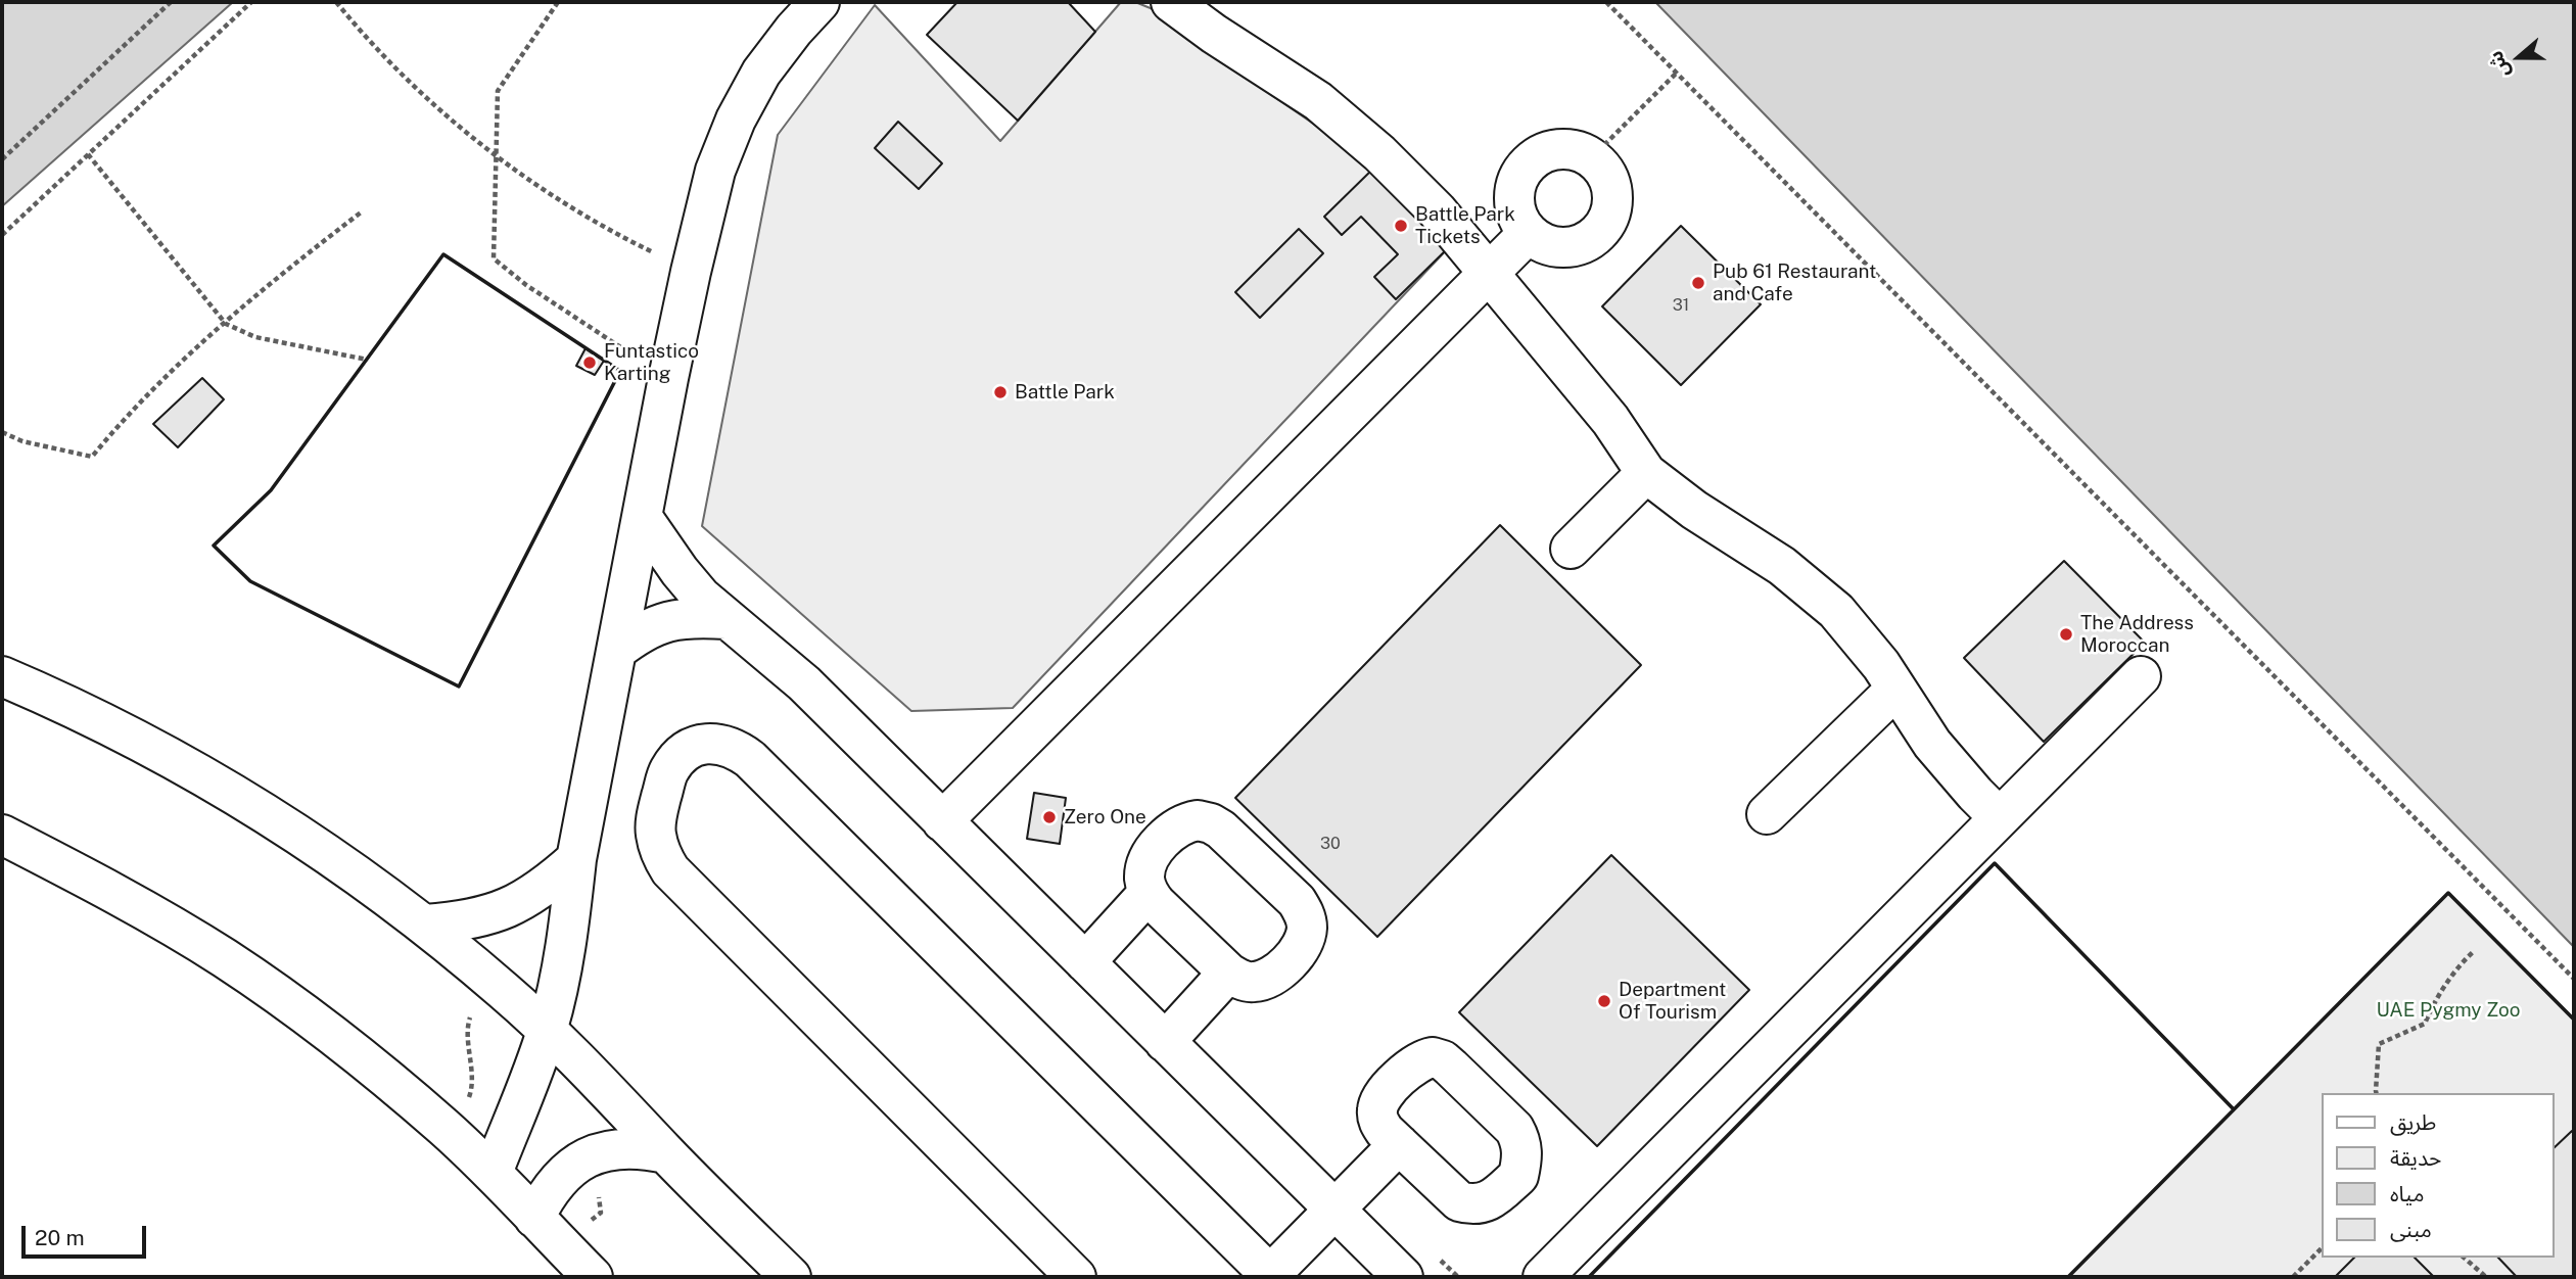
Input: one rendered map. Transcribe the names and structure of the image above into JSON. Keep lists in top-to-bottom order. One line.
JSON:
{"parks":["UAE Pygmy Zoo"],"places":["Battle Park Tickets","Pub 61 Restaurant and Cafe","Funtastico Karting","Battle Park","The Address Moroccan","Zero One","Department Of Tourism"],"house_numbers":["31","30"],"legend":["طريق","حديقة","مياه","مبنى"],"scale_bar":"20 m","north":"left"}
